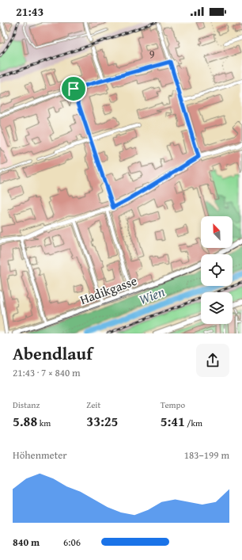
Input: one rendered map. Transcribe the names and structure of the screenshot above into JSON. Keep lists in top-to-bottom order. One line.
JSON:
{"streets":{"main road":["Hadikgasse"]},"water":["Wien"],"house_numbers":["9"],"north":"top left","page":{"status":"21:43","heading":["Abendlauf","21:43 · 7 × 840 m"],"stats":[["Distanz","5.88 km"],["Zeit","33:25"],["Tempo","5:41 /km"]],"chart":["Höhenmeter","183–199 m"],"list":[{"name":"840 m","note":"6:06"}]}}
